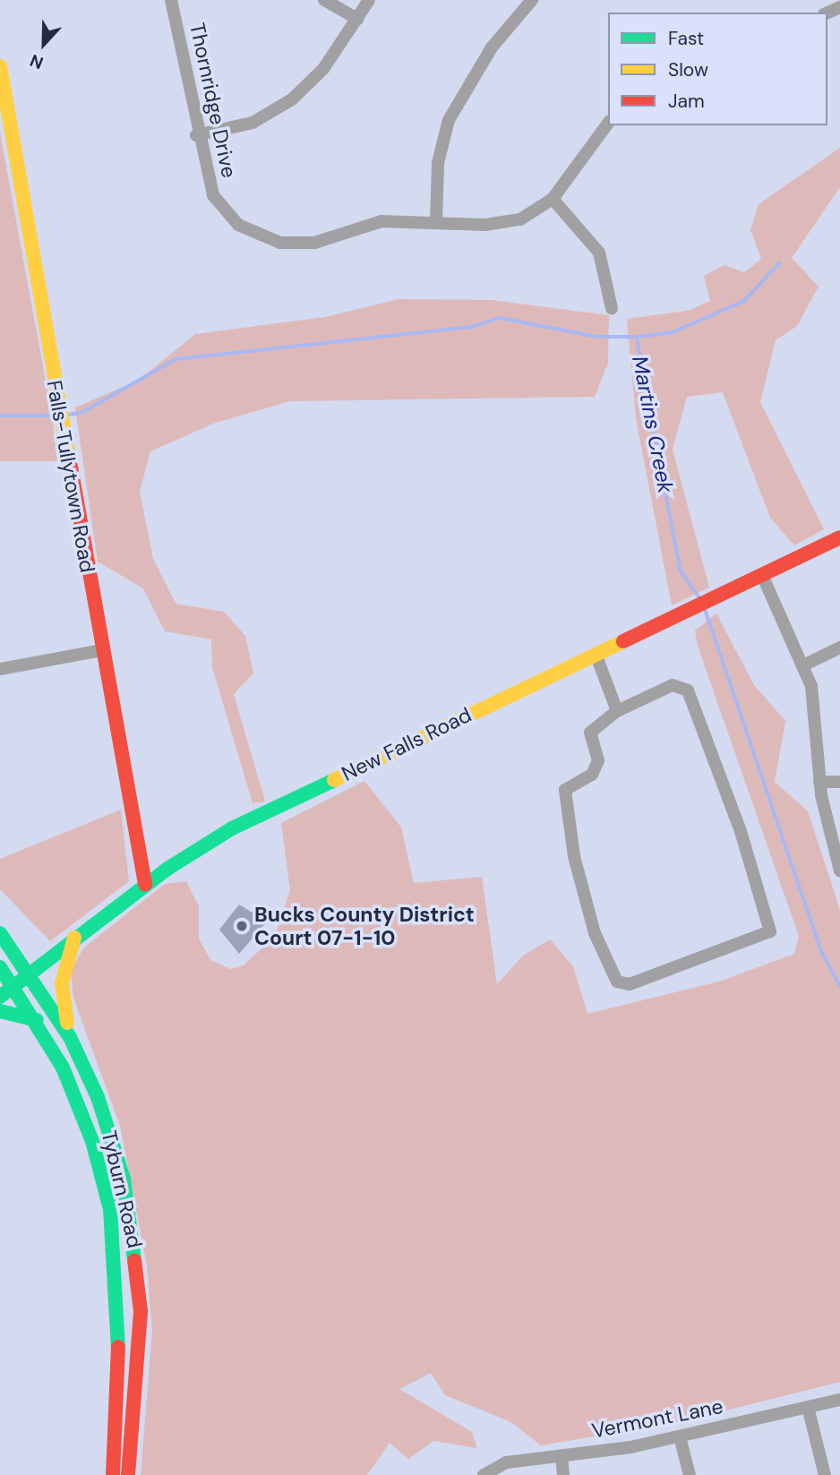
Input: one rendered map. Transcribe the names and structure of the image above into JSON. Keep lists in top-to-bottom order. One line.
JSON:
{"streets":{"main road":["Falls-Tullytown Road","New Falls Road","Tyburn Road"],"street":["Thornridge Drive","Vermont Lane"]},"crossings":[["Falls-Tullytown Road","New Falls Road"],["New Falls Road","Tyburn Road"]],"water":["Martins Creek"],"places":["Bucks County District Court 07-1-10"],"legend":["Fast","Slow","Jam"],"north":"bottom"}
